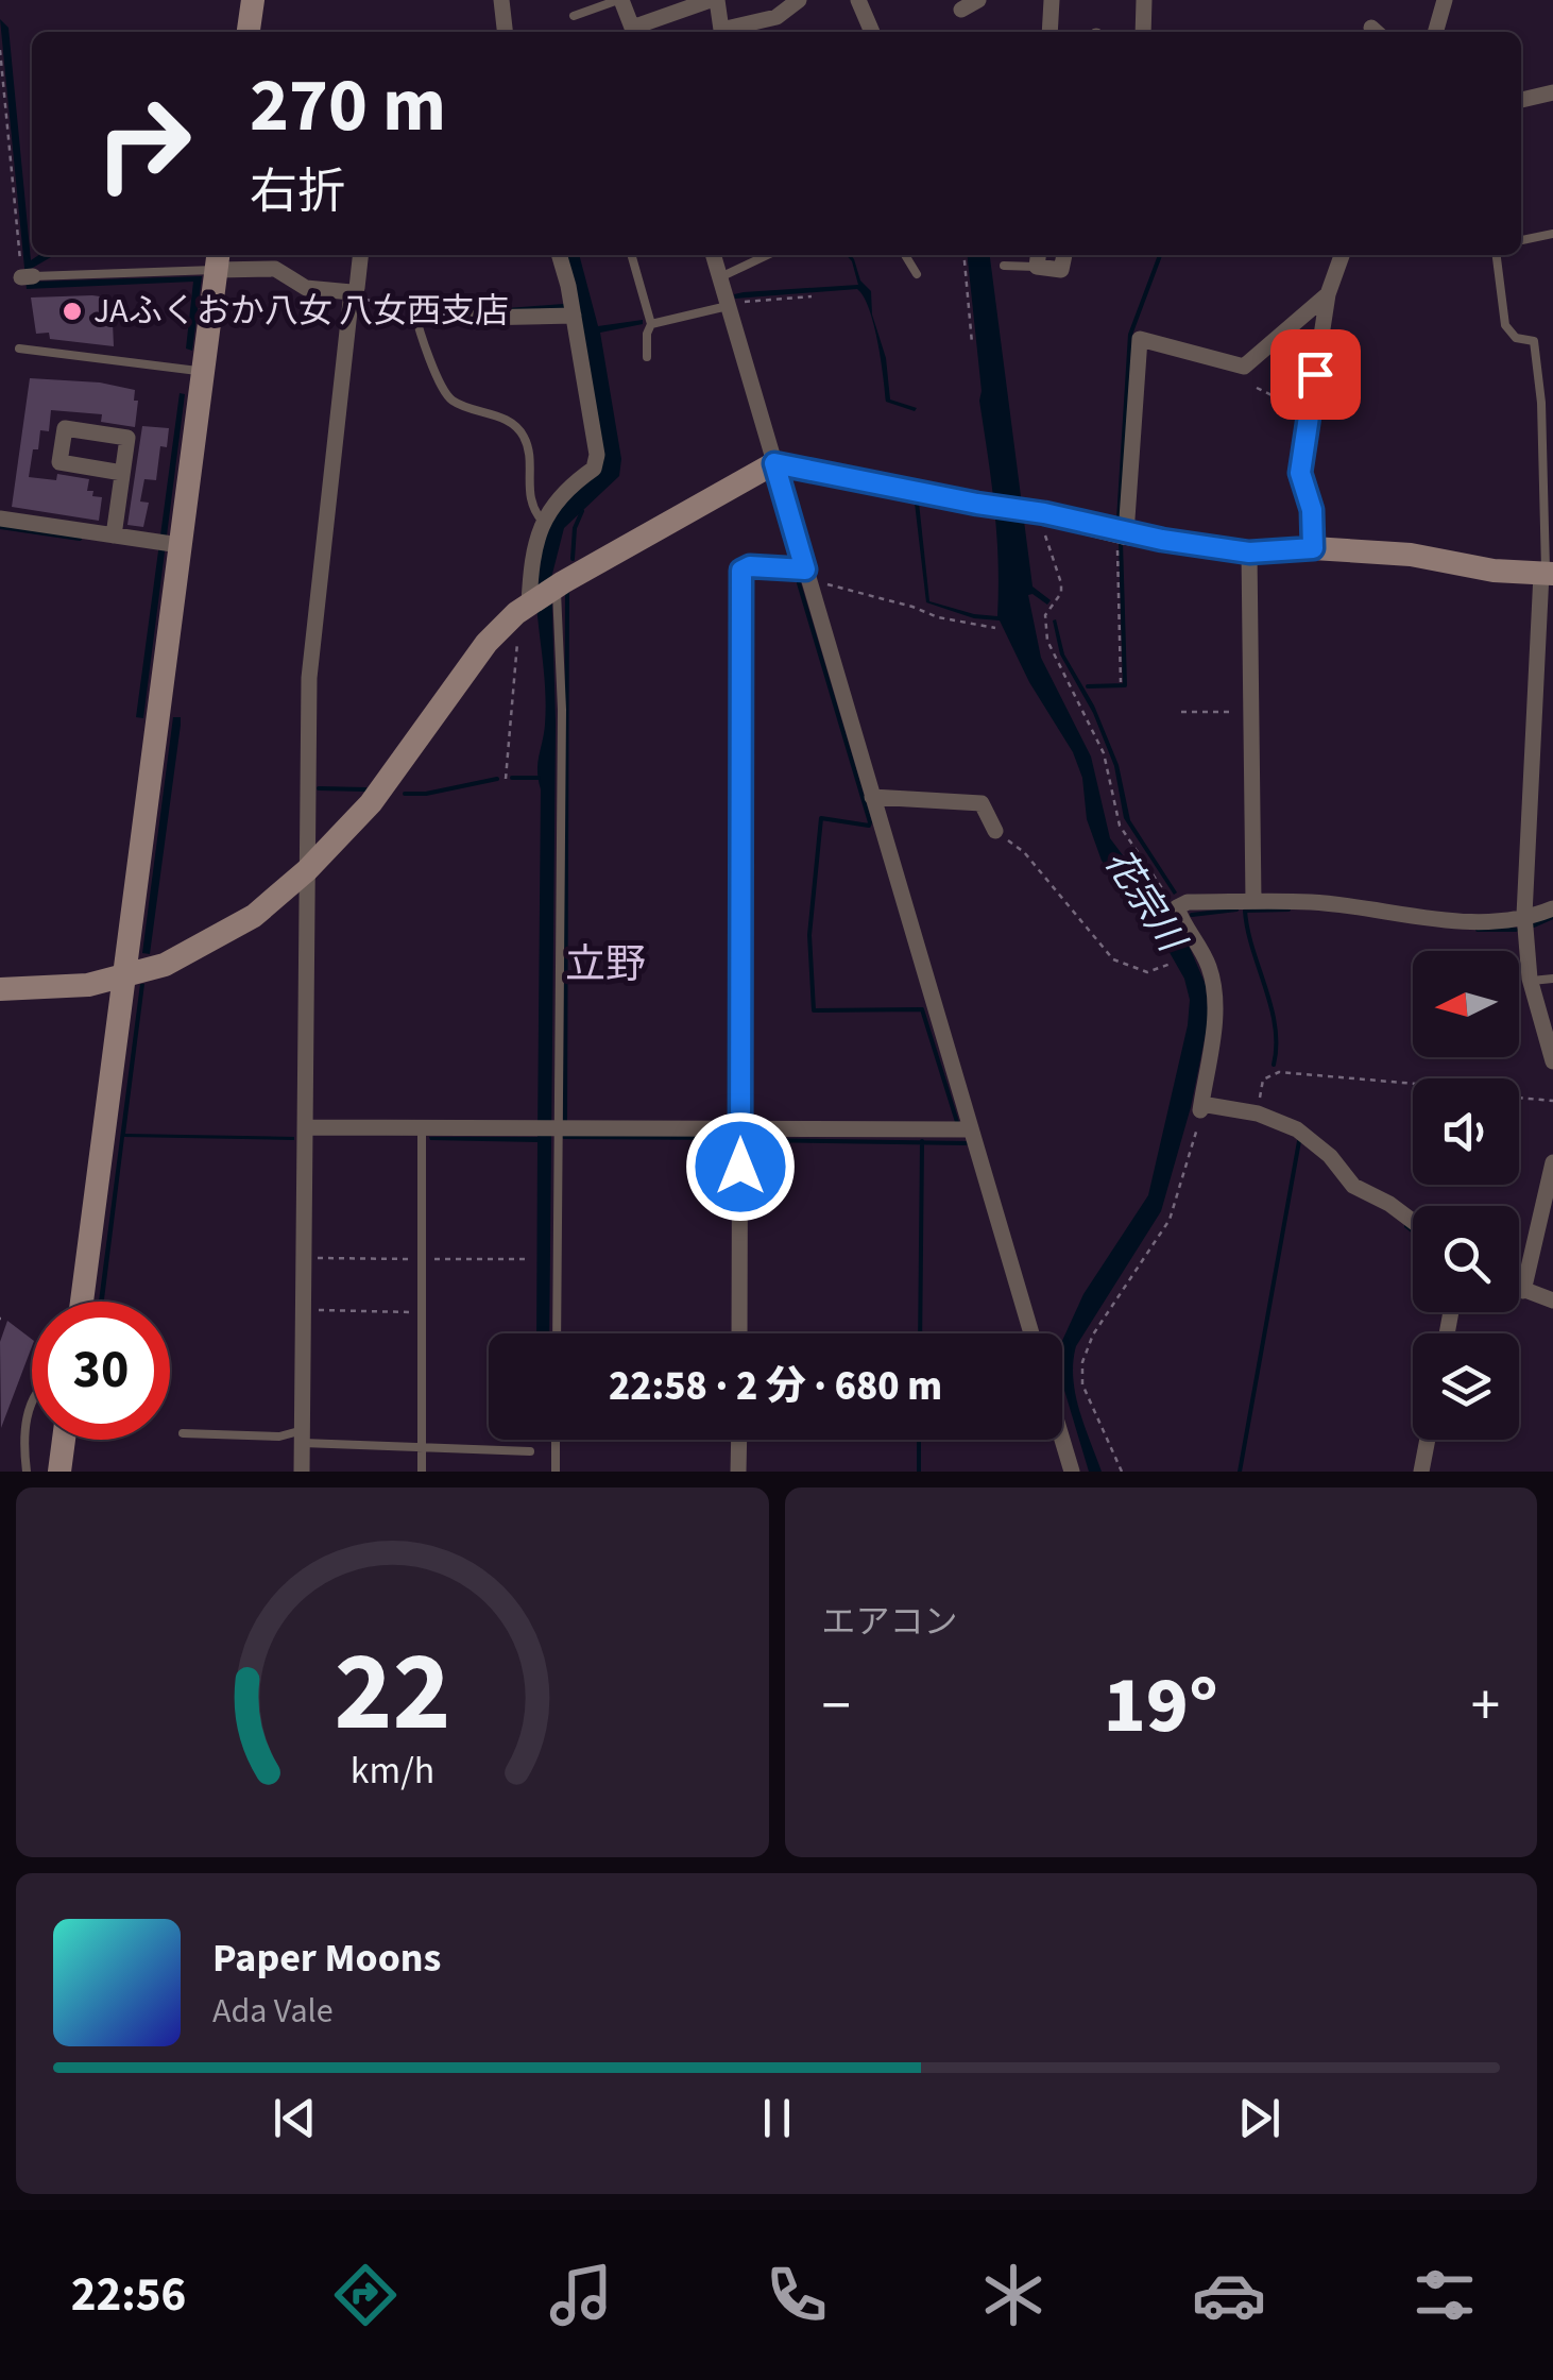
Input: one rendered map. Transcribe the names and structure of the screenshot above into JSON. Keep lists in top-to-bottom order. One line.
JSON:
{"districts":["立野"],"water":["花宗川"],"places":["JAふくおか八女 八女西支店"],"north":"left","page":{"turn":["270 m","右折"],"limit":"30","trip":"22:58 · 2 分 · 680 m","tile":"エアコン","heat":["−","19°","+"],"song":["Paper Moons","Ada Vale"],"tabs":"22:56","gauge":["22","km/h"]}}
